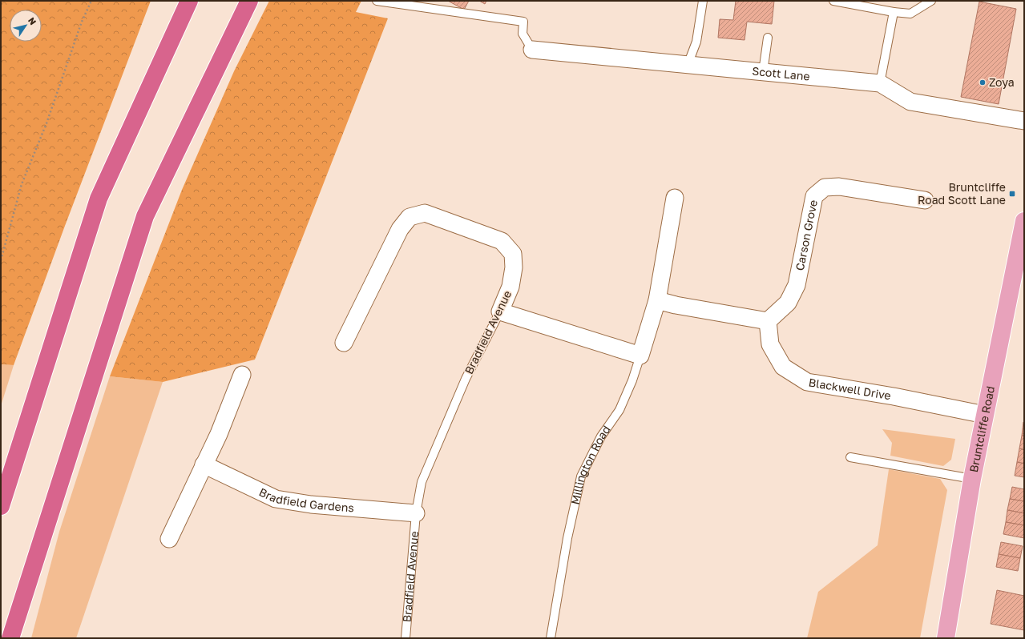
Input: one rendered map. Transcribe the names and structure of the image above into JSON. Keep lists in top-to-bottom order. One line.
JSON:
{"streets":{"main road":["Bruntcliffe Road"],"street":["Scott Lane","Carson Grove","Bradfield Avenue","Blackwell Drive","Millington Road","Bradfield Gardens"]},"crossings":[["Carson Grove","Blackwell Drive"],["Bradfield Avenue","Bradfield Gardens"],["Blackwell Drive","Bruntcliffe Road"]],"places":{"other":["Zoya"],"transit":["Bruntcliffe Road Scott Lane"]},"north":"top right"}
